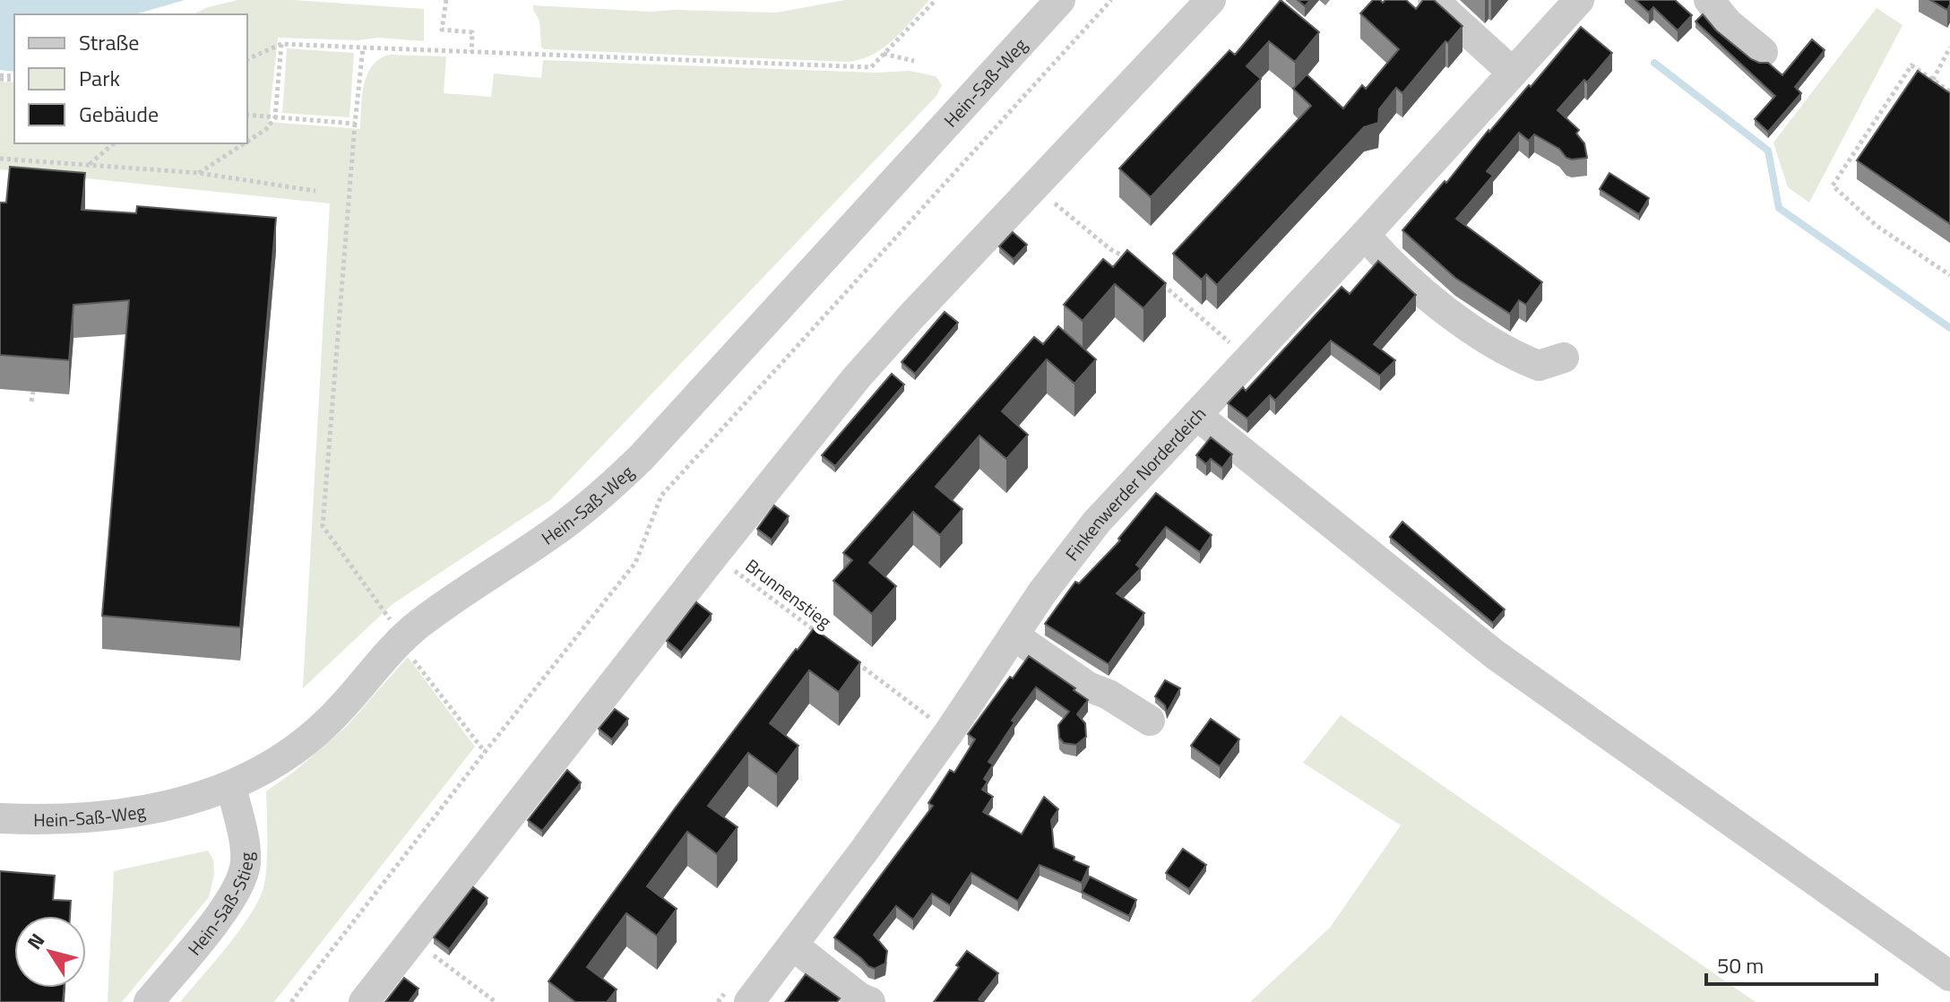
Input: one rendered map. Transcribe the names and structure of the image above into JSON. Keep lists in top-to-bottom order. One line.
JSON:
{"streets":{"street":["Hein-Saß-Weg","Finkenwerder Norderdeich","Hein-Saß-Stieg"],"path":["Brunnenstieg"]},"crossings":[["Hein-Saß-Weg","Hein-Saß-Stieg"]],"legend":["Straße","Park","Gebäude"],"scale_bar":"50 m","north":"top left"}
